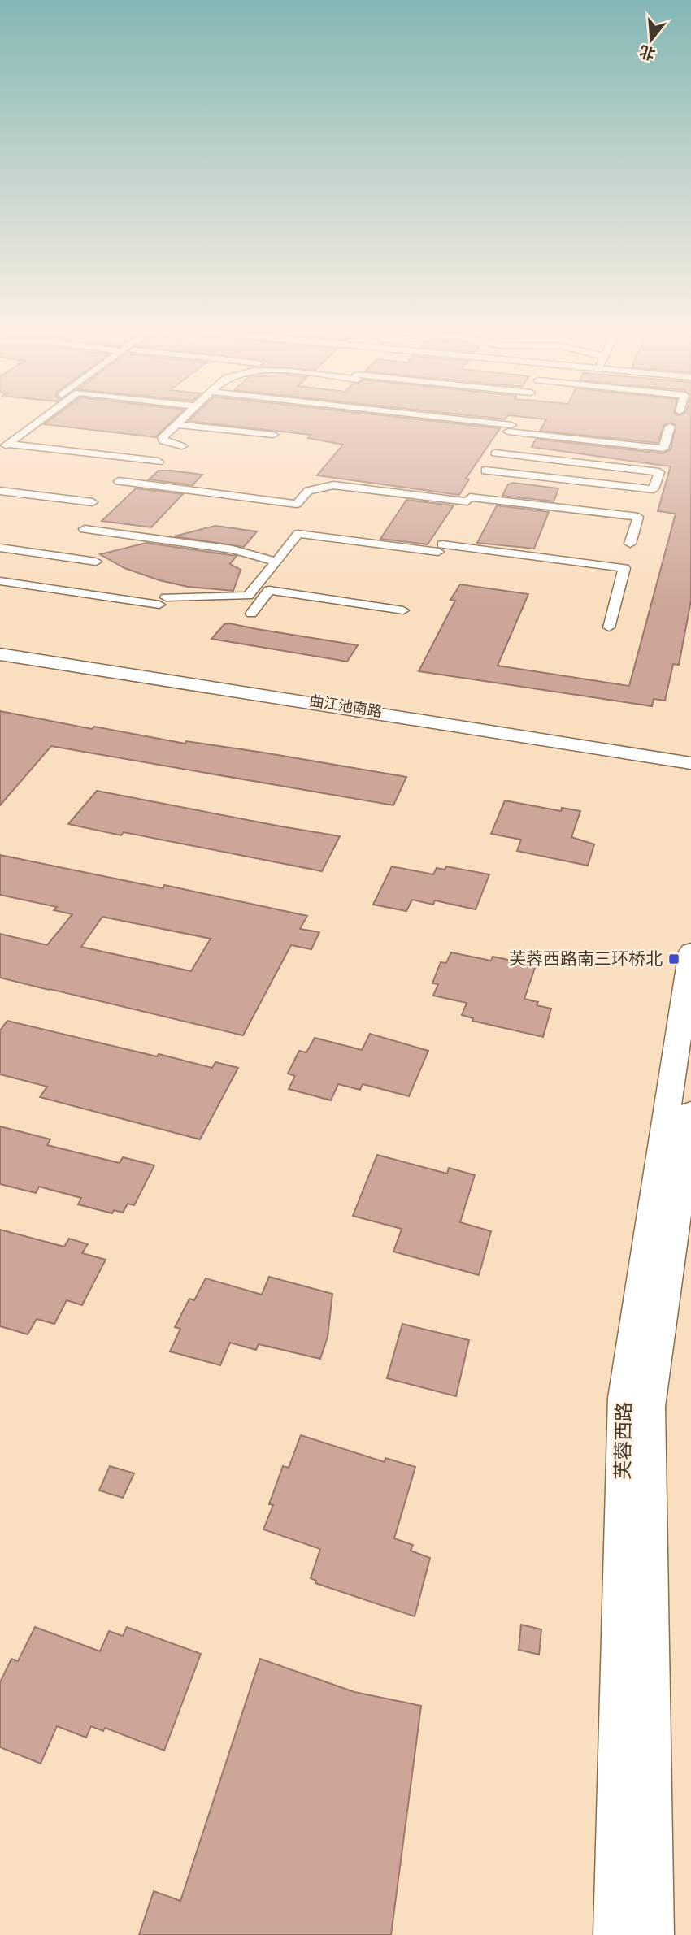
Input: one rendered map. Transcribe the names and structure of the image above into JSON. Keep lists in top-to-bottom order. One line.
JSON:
{"streets":{"main road":["曲江池南路","芙蓉西路"]},"places":{"transit":["芙蓉西路南三环桥北"]},"north":"bottom"}
